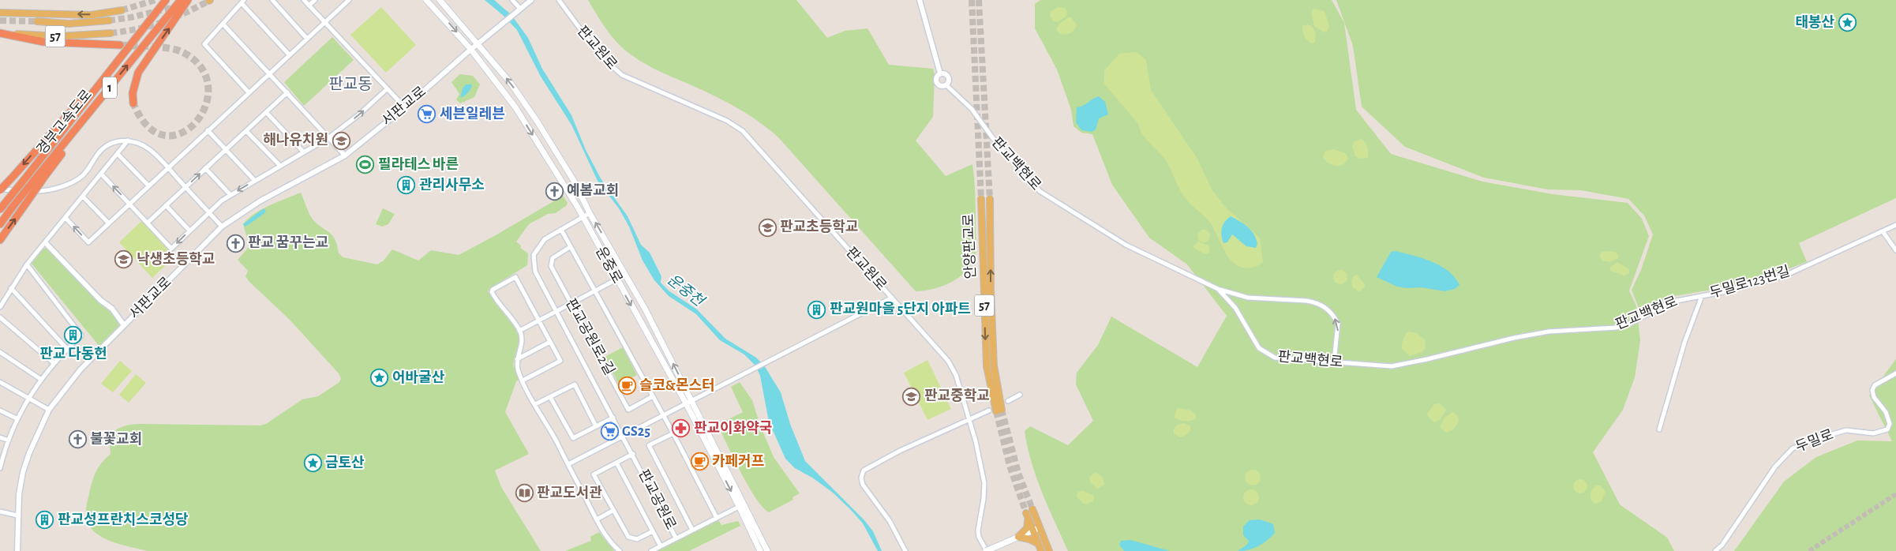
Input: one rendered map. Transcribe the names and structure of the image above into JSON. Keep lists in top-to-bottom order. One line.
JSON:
{"streets":{"highway":["1","경부고속도로"],"main road":["57","안양판교로","운중로"],"street":["판교원로","서판교로","판교백현로","두밀로123번길","판교공원로2길","두밀로","판교공원로"]},"crossings":[["서판교로","운중로"],["판교백현로","두밀로123번길"],["운중로","판교공원로"],["판교공원로2길","판교공원로"]],"districts":["판교동"],"water":["운중천"],"places":{"place":["태봉산","어바굴산","금토산"],"supermarket":["세븐일레븐","GS25"],"school or university":["해나유치원","판교초등학교","낙생초등학교","판교중학교"],"sports":["필라테스 바른"],"building":["관리사무소","판교원마을 5단지 아파트","판교 다동헌","판교성프란치스코성당"],"church":["예봄교회","판교 꿈꾸는교","불꽃교회"],"cafe":["슬코&몬스터","카페커프"],"pharmacy":["판교이화약국"],"library":["판교도서관"]}}
